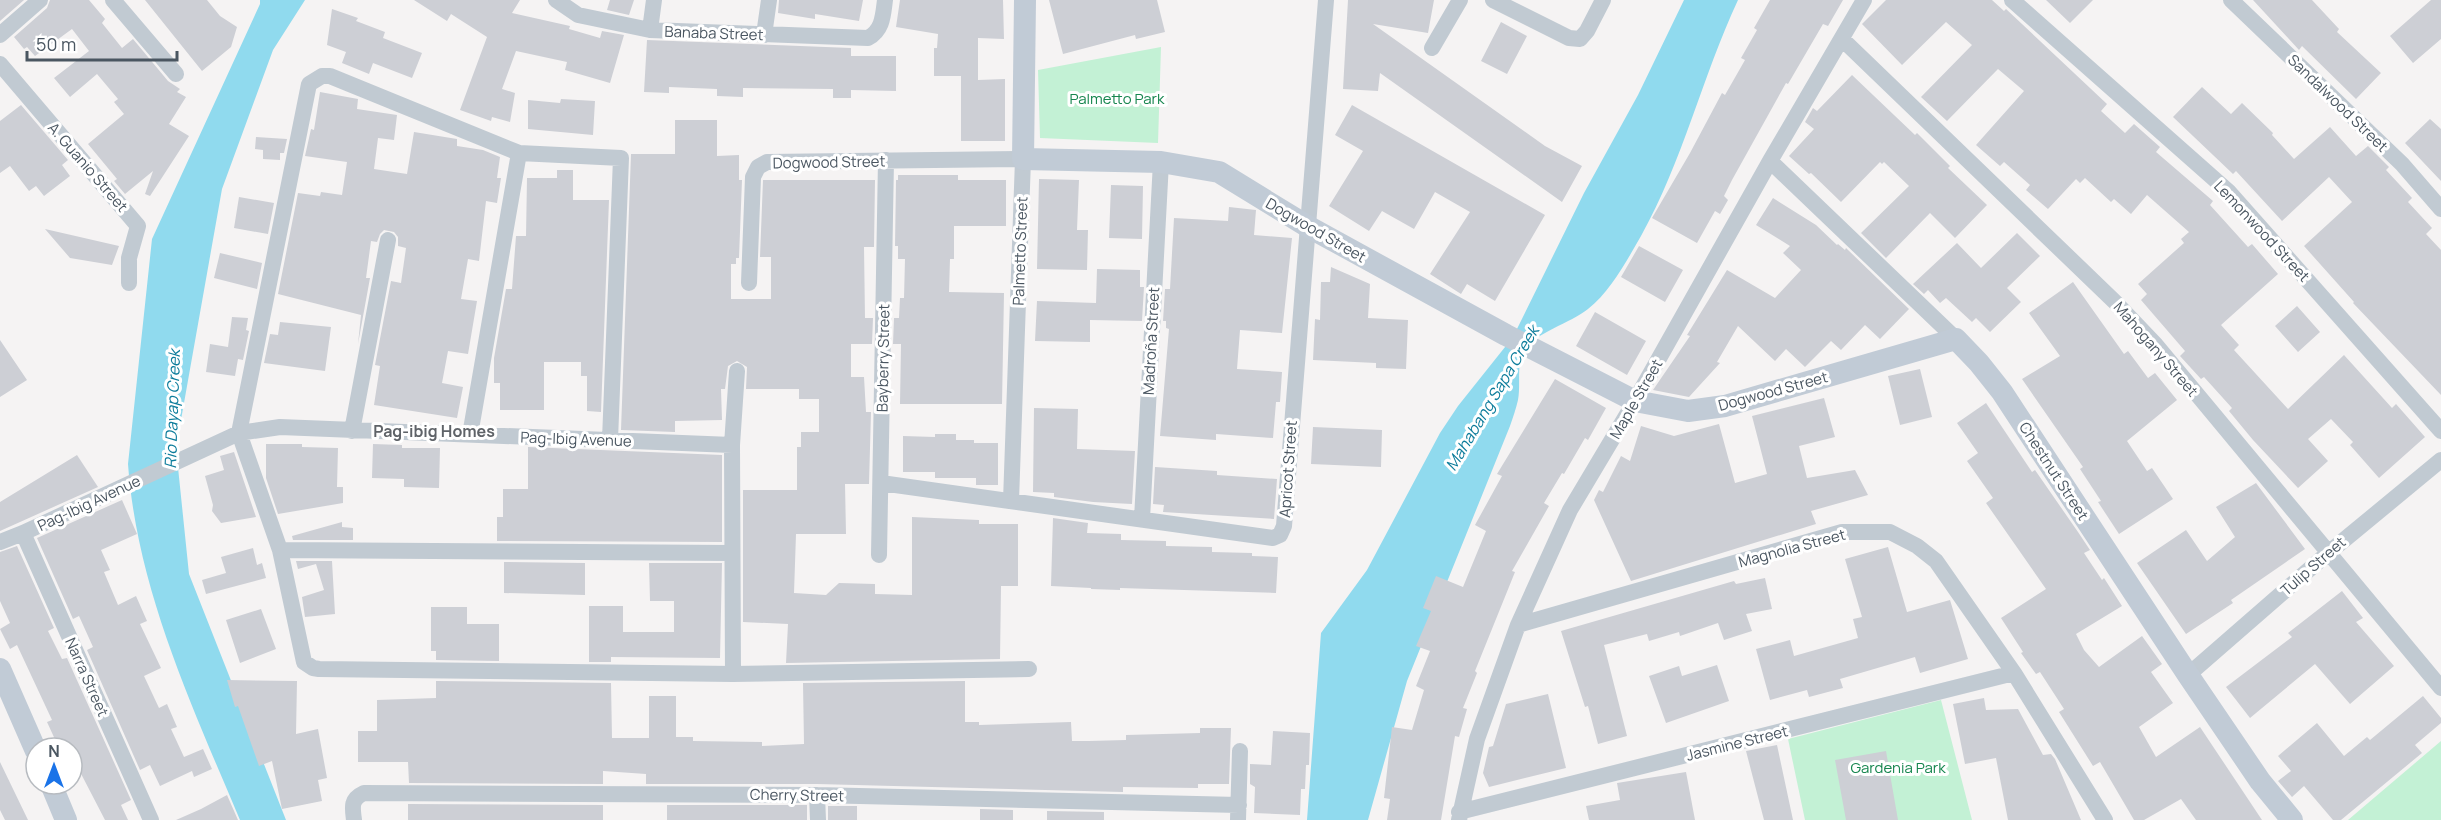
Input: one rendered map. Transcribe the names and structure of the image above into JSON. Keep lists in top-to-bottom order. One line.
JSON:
{"streets":{"street":["Banaba Street","Sandalwood Street","Dogwood Street","A. Guanio Street","Lemonwood Street","Palmetto Street","Madroña Street","Mahogany Street","Bayberry Street","Maple Street","Pag-Ibig Avenue","Apricot Street","Chestnut Street","Magnolia Street","Tulip Street","Narra Street","Jasmine Street","Cherry Street"]},"crossings":[["Dogwood Street","Palmetto Street"],["Dogwood Street","Madroña Street"],["Dogwood Street","Bayberry Street"],["Dogwood Street","Maple Street"],["Dogwood Street","Apricot Street"],["Dogwood Street","Chestnut Street"],["Palmetto Street","Apricot Street"],["Madroña Street","Apricot Street"],["Mahogany Street","Maple Street"],["Mahogany Street","Tulip Street"],["Bayberry Street","Apricot Street"],["Maple Street","Chestnut Street"],["Maple Street","Magnolia Street"],["Maple Street","Jasmine Street"],["Pag-Ibig Avenue","Narra Street"],["Chestnut Street","Tulip Street"],["Magnolia Street","Jasmine Street"]],"districts":["Pag-ibig Homes"],"water":["Mahabang Sapa Creek","Rio Dayap Creek"],"parks":["Palmetto Park","Gardenia Park"],"scale_bar":"50 m","north":"top"}
